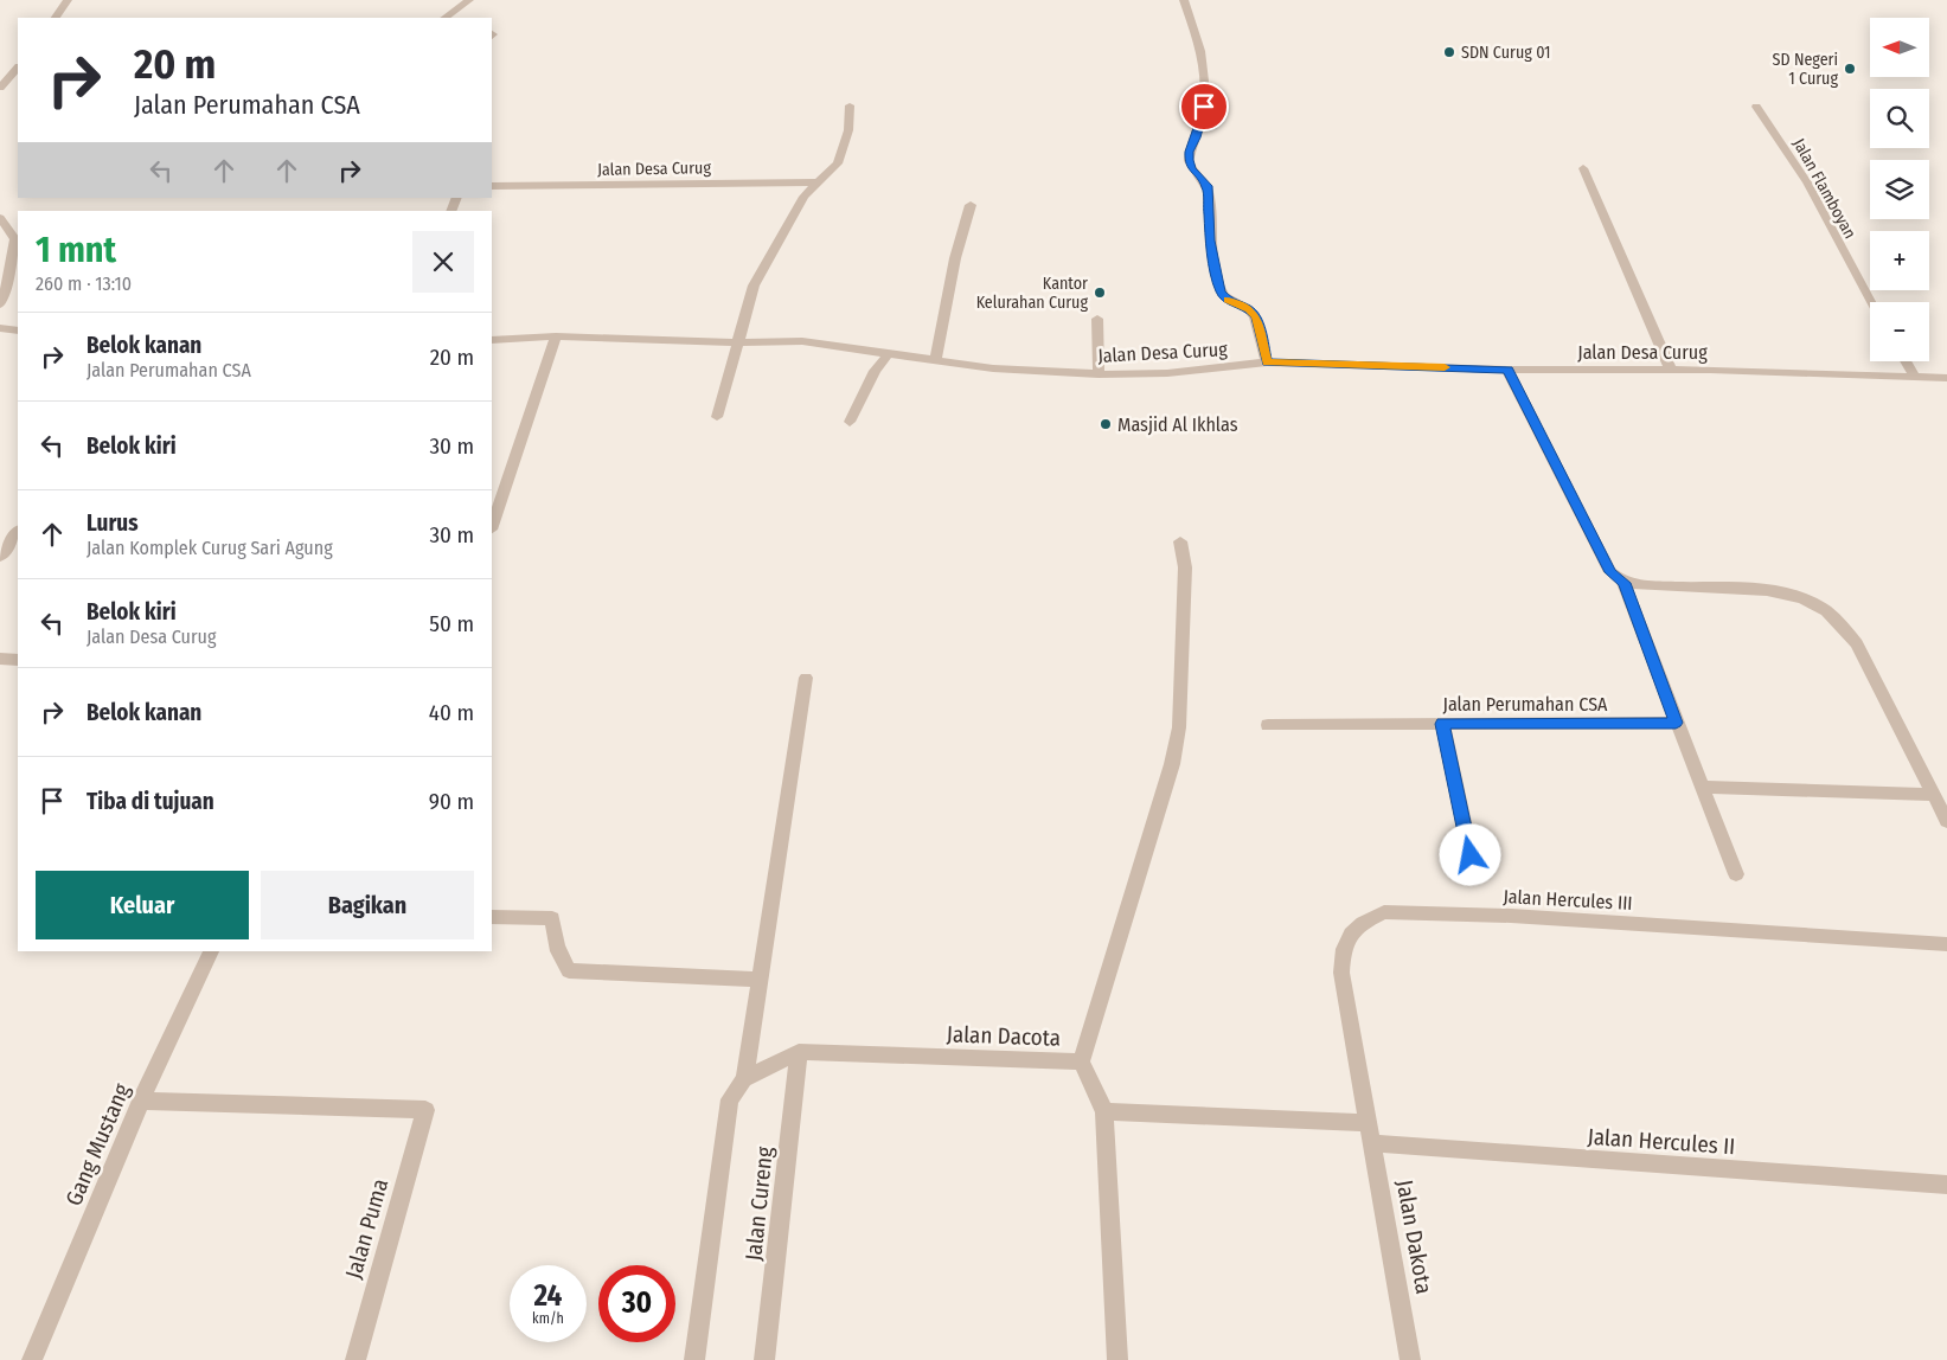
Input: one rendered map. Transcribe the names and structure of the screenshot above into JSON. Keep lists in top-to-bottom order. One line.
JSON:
{"streets":{"street":["Jalan Desa Curug","Jalan Flamboyan","Jalan Perumahan CSA","Jalan Hercules III","Jalan Dacota","Jalan Hercules II","Gang Mustang","Jalan Cureng","Jalan Puma","Jalan Dakota"]},"crossings":[["Jalan Hercules III","Jalan Dakota"],["Jalan Dacota","Jalan Cureng"],["Jalan Hercules II","Jalan Dakota"],["Gang Mustang","Jalan Puma"]],"places":["SDN Curug 01","SD Negeri 1 Curug","Kantor Kelurahan Curug","Masjid Al Ikhlas"],"north":"left","page":{"map_buttons":["+","−"],"turn":["20 m","Jalan Perumahan CSA"],"heading":["1 mnt","260 m · 13:10"],"list":[{"name":"Belok kanan","note":"Jalan Perumahan CSA","value":"20 m"},{"name":"Belok kiri","value":"30 m"},{"name":"Lurus","note":"Jalan Komplek Curug Sari Agung","value":"30 m"},{"name":"Belok kiri","note":"Jalan Desa Curug","value":"50 m"},{"name":"Belok kanan","value":"40 m"},{"name":"Tiba di tujuan","value":"90 m"}],"buttons":["Keluar","Bagikan"],"speed":"24 km/h","limit":"30"}}
